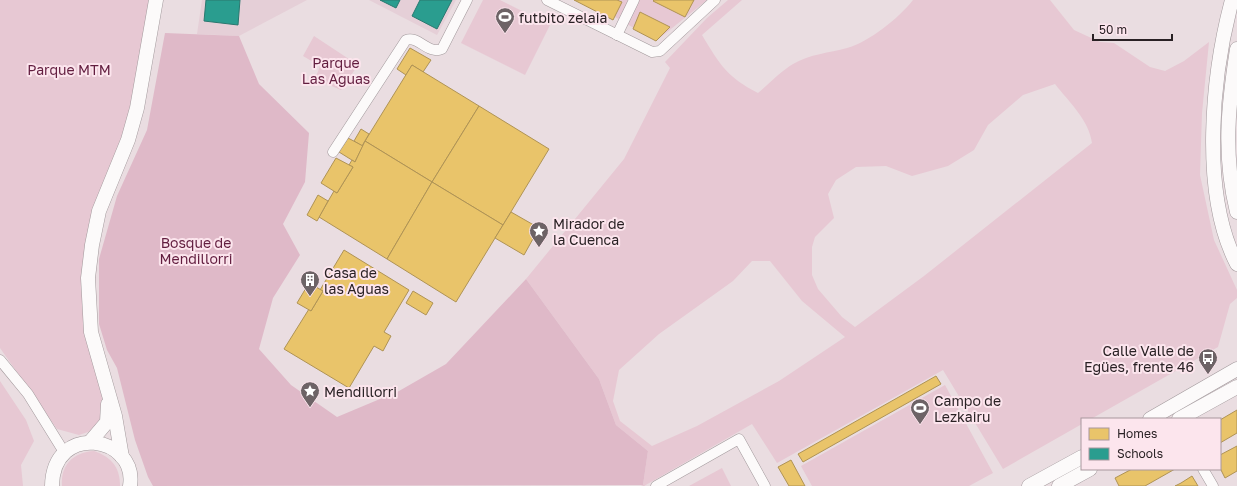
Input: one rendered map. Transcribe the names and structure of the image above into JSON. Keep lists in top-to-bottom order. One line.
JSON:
{"parks":["Parque Las Aguas","Parque MTM","Bosque de Mendillorri"],"places":{"sports":["futbito zelaia","Campo de Lezkairu"],"place":["Mirador de la Cuenca","Mendillorri"],"building":["Casa de las Aguas"],"bus stop":["Calle Valle de Egües, frente 46"]},"legend":["Homes","Schools"],"scale_bar":"50 m"}
